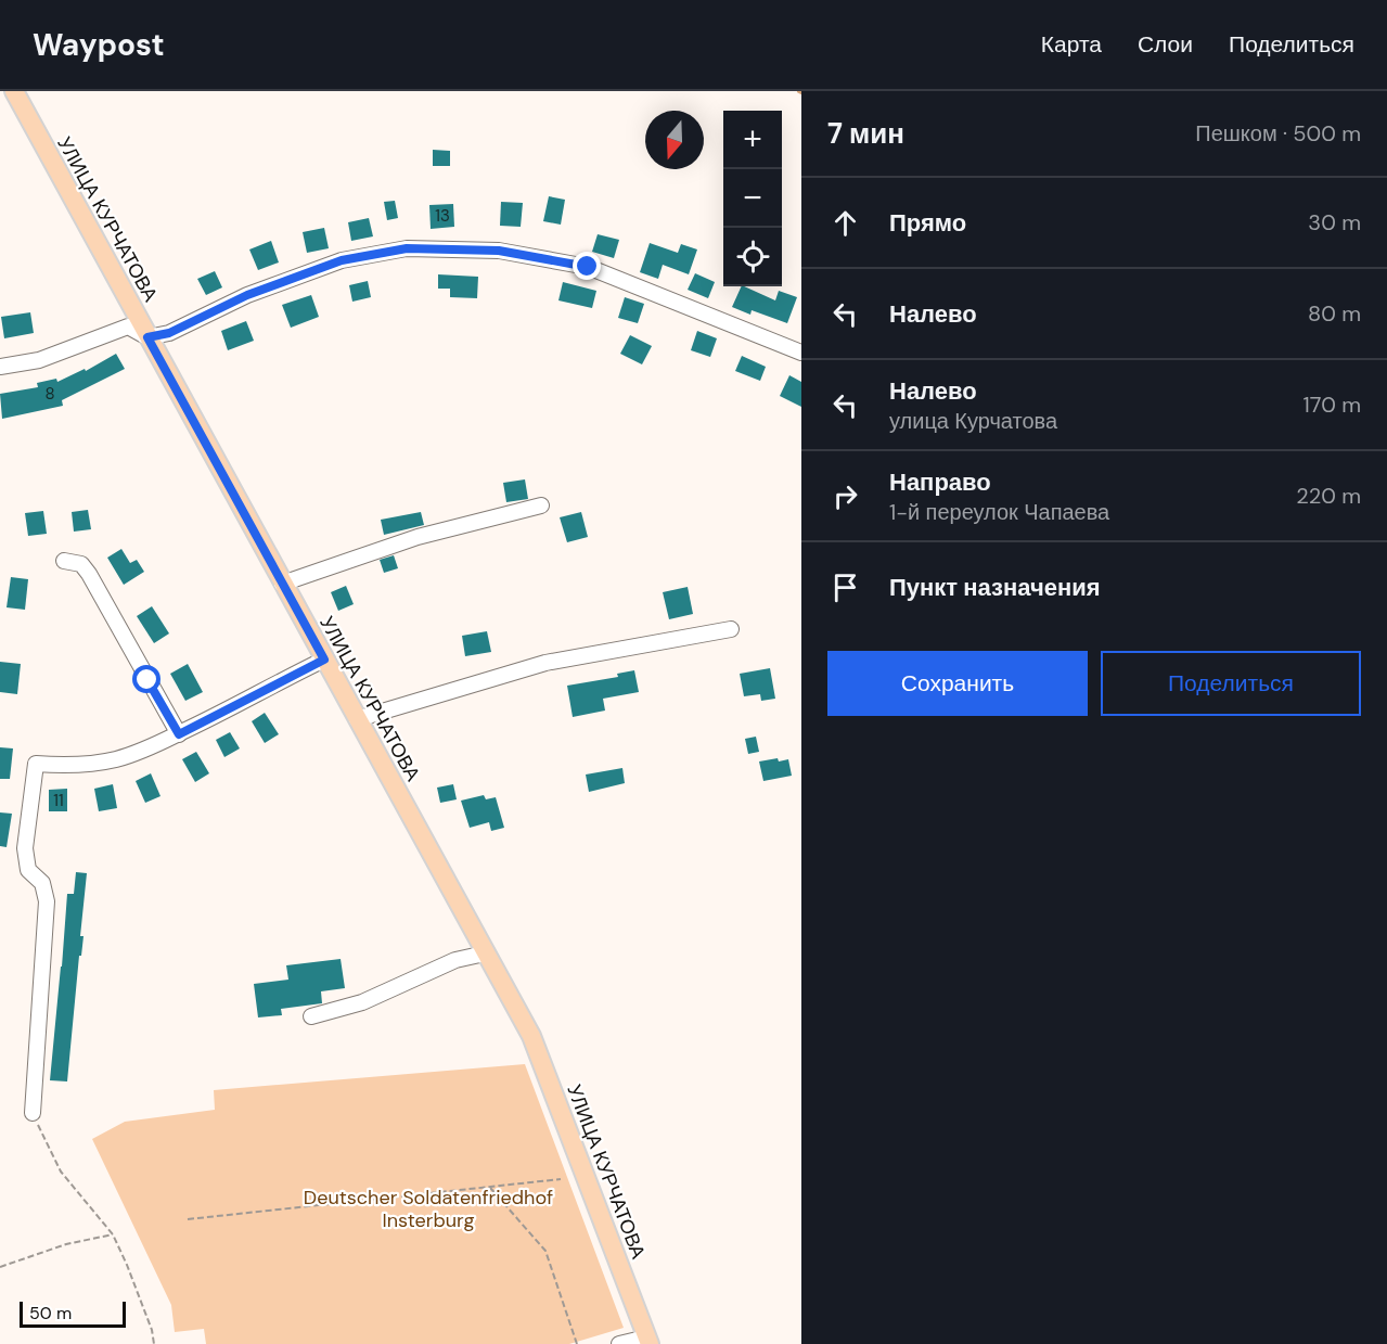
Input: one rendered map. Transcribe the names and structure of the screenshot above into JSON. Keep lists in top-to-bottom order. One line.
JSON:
{"streets":{"main road":["УЛИЦА КУРЧАТОВА"]},"parks":["Deutscher Soldatenfriedhof Insterburg"],"house_numbers":["13","8","11"],"scale_bar":"50 m","north":"bottom","page":{"header":"Waypost","nav":["Карта","Слои","Поделиться"],"heading":["7 мин","Пешком · 500 m"],"map_buttons":["+","−"],"list":[["Прямо","30 m"],["Налево","80 m"],["Налево","улица Курчатова","170 m"],["Направо","1-й переулок Чапаева","220 m"],"Пункт назначения"],"buttons":["Сохранить","Поделиться"],"scale":"50 m"}}
